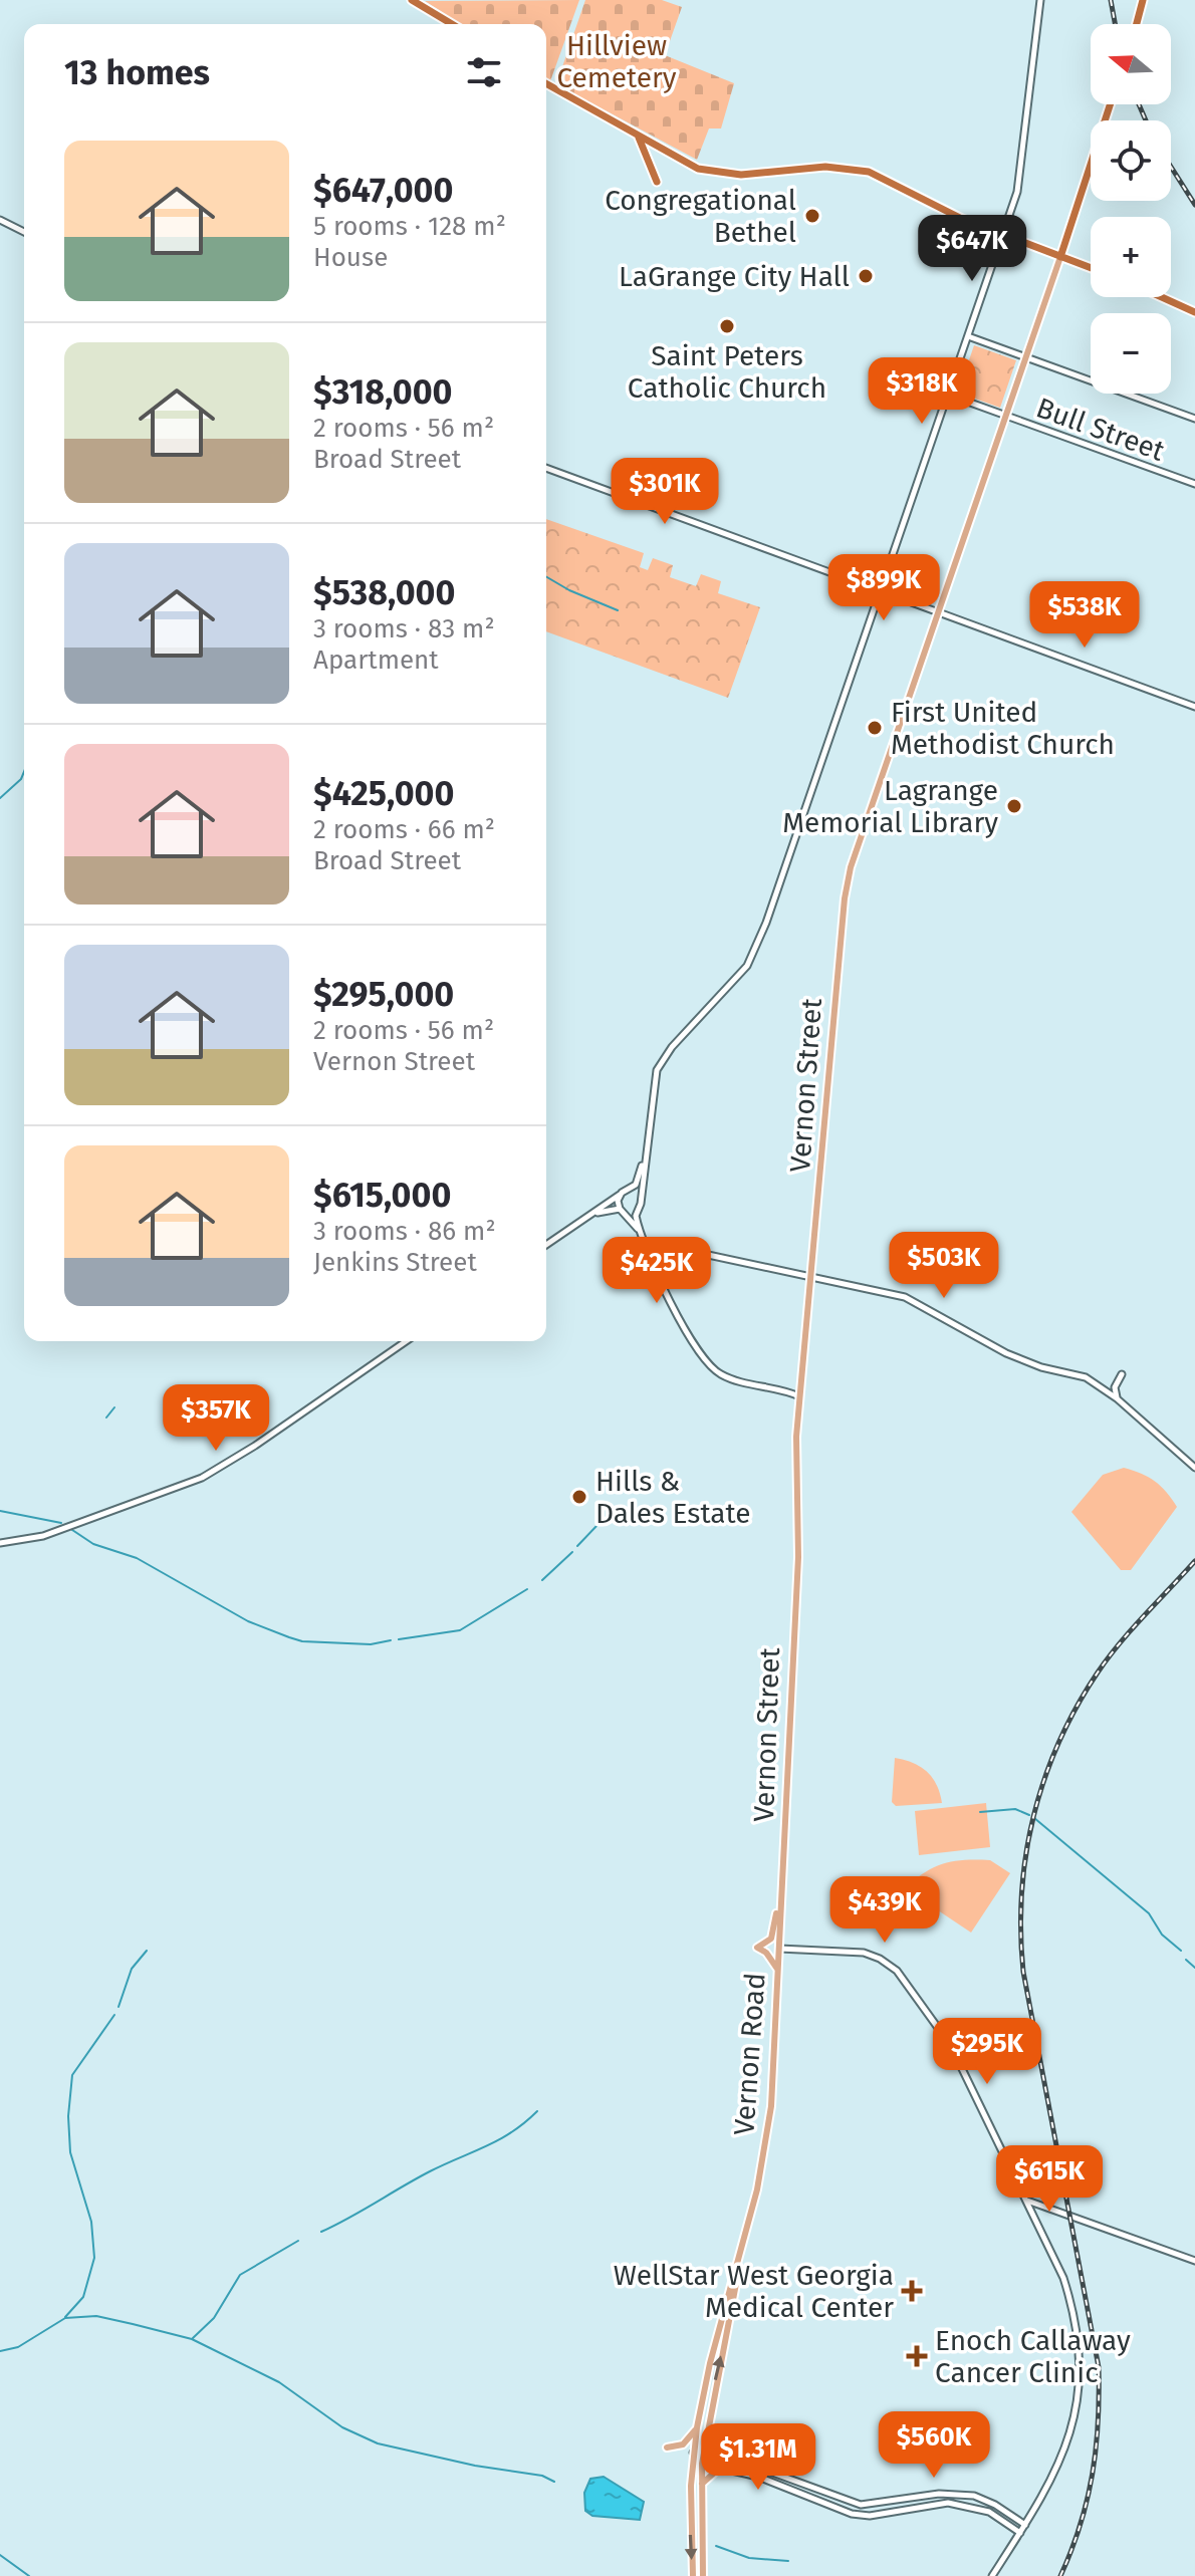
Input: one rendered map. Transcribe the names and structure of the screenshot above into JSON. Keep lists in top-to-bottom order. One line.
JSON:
{"streets":{"main road":["Vernon Street","Vernon Road"],"street":["Bull Street"]},"crossings":[["Bull Street","Vernon Street"],["Vernon Street","Vernon Road"]],"parks":["Hillview Cemetery"],"places":{"other":["Congregational Bethel","LaGrange City Hall","Saint Peters Catholic Church","First United Methodist Church","Lagrange Memorial Library","Hills & Dales Estate"],"health":["WellStar West Georgia Medical Center","Enoch Callaway Cancer Clinic"]},"north":"left","page":{"map_buttons":["+","−"],"heading":"13 homes","list":[{"name":"$647,000","note":"5 rooms · 128 m² · House"},{"name":"$318,000","note":"2 rooms · 56 m² · Broad Street"},{"name":"$538,000","note":"3 rooms · 83 m² · Apartment"},{"name":"$425,000","note":"2 rooms · 66 m² · Broad Street"},{"name":"$295,000","note":"2 rooms · 56 m² · Vernon Street"},{"name":"$615,000","note":"3 rooms · 86 m² · Jenkins Street"}],"price":["$647K","$318K","$301K","$899K","$538K","$503K","$425K","$357K","$439K","$295K","$615K","$560K","$1.31M"]}}
